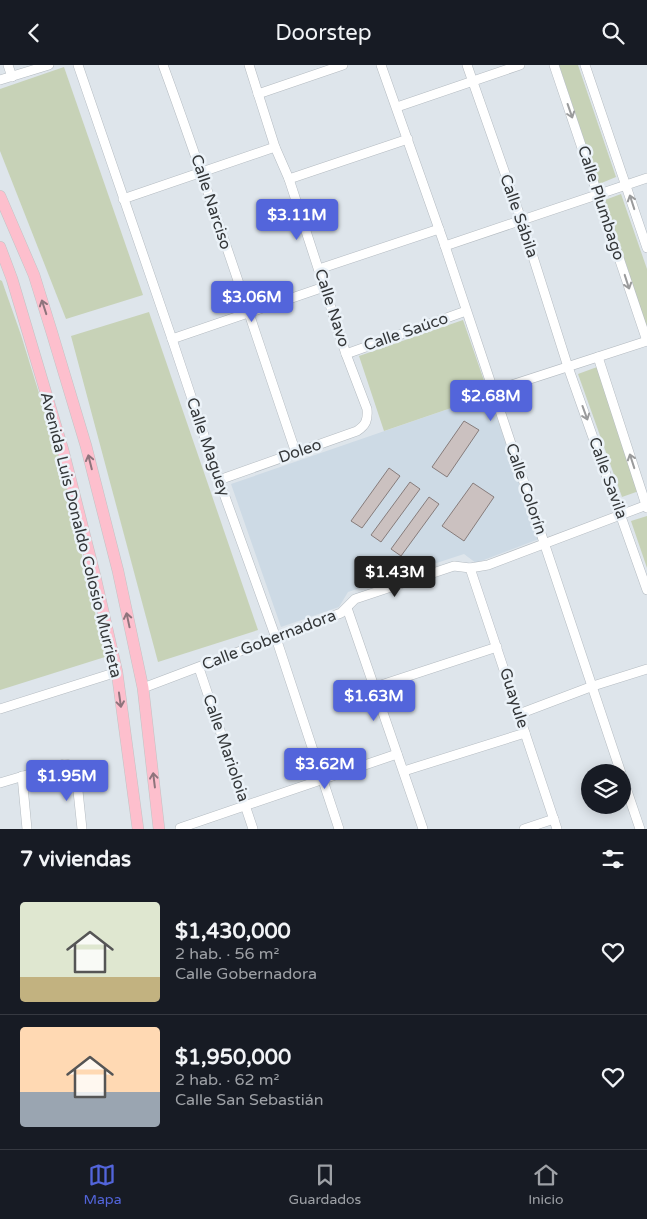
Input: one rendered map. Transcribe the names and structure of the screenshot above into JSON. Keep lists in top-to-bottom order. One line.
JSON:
{"streets":{"main road":["Avenida Luis Donaldo Colosio Murrieta"],"street":["Calle Narciso","Calle Plumbago","Calle Sábila","Calle Navo","Calle Saúco","Calle Maguey","Doleo","Calle Savila","Calle Colorín","Calle Gobernadora","Guayule","Calle Marioloia"]},"crossings":[["Calle Narciso","Doleo"],["Calle Sábila","Calle Savila"],["Calle Navo","Calle Saúco"],["Calle Navo","Doleo"],["Calle Saúco","Calle Colorín"],["Calle Maguey","Doleo"],["Calle Maguey","Calle Gobernadora"],["Calle Savila","Calle Gobernadora"],["Calle Colorín","Calle Gobernadora"],["Avenida Luis Donaldo Colosio Murrieta","Calle Gobernadora"],["Calle Gobernadora","Guayule"],["Calle Gobernadora","Calle Marioloia"]],"page":{"header":"Doorstep","price":["$3.11M","$3.06M","$2.68M","$1.43M","$1.63M","$3.62M","$1.95M"],"heading":"7 viviendas","list":[{"name":"$1,430,000","note":"2 hab. · 56 m² · Calle Gobernadora"},{"name":"$1,950,000","note":"2 hab. · 62 m² · Calle San Sebastián"}],"tabs":["Mapa","Guardados","Inicio"]}}
